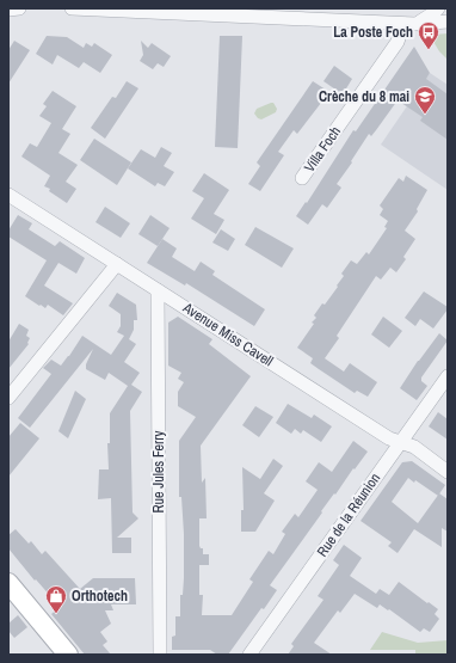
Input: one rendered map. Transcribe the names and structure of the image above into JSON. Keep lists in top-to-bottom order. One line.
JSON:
{"streets":{"street":["Villa Foch","Avenue Miss Cavell","Rue Jules Ferry","Rue de la Réunion"]},"crossings":[["Avenue Miss Cavell","Rue Jules Ferry"],["Avenue Miss Cavell","Rue de la Réunion"]],"places":{"bus stop":["La Poste Foch"],"school or university":["Crèche du 8 mai"],"shop":["Orthotech"]}}
